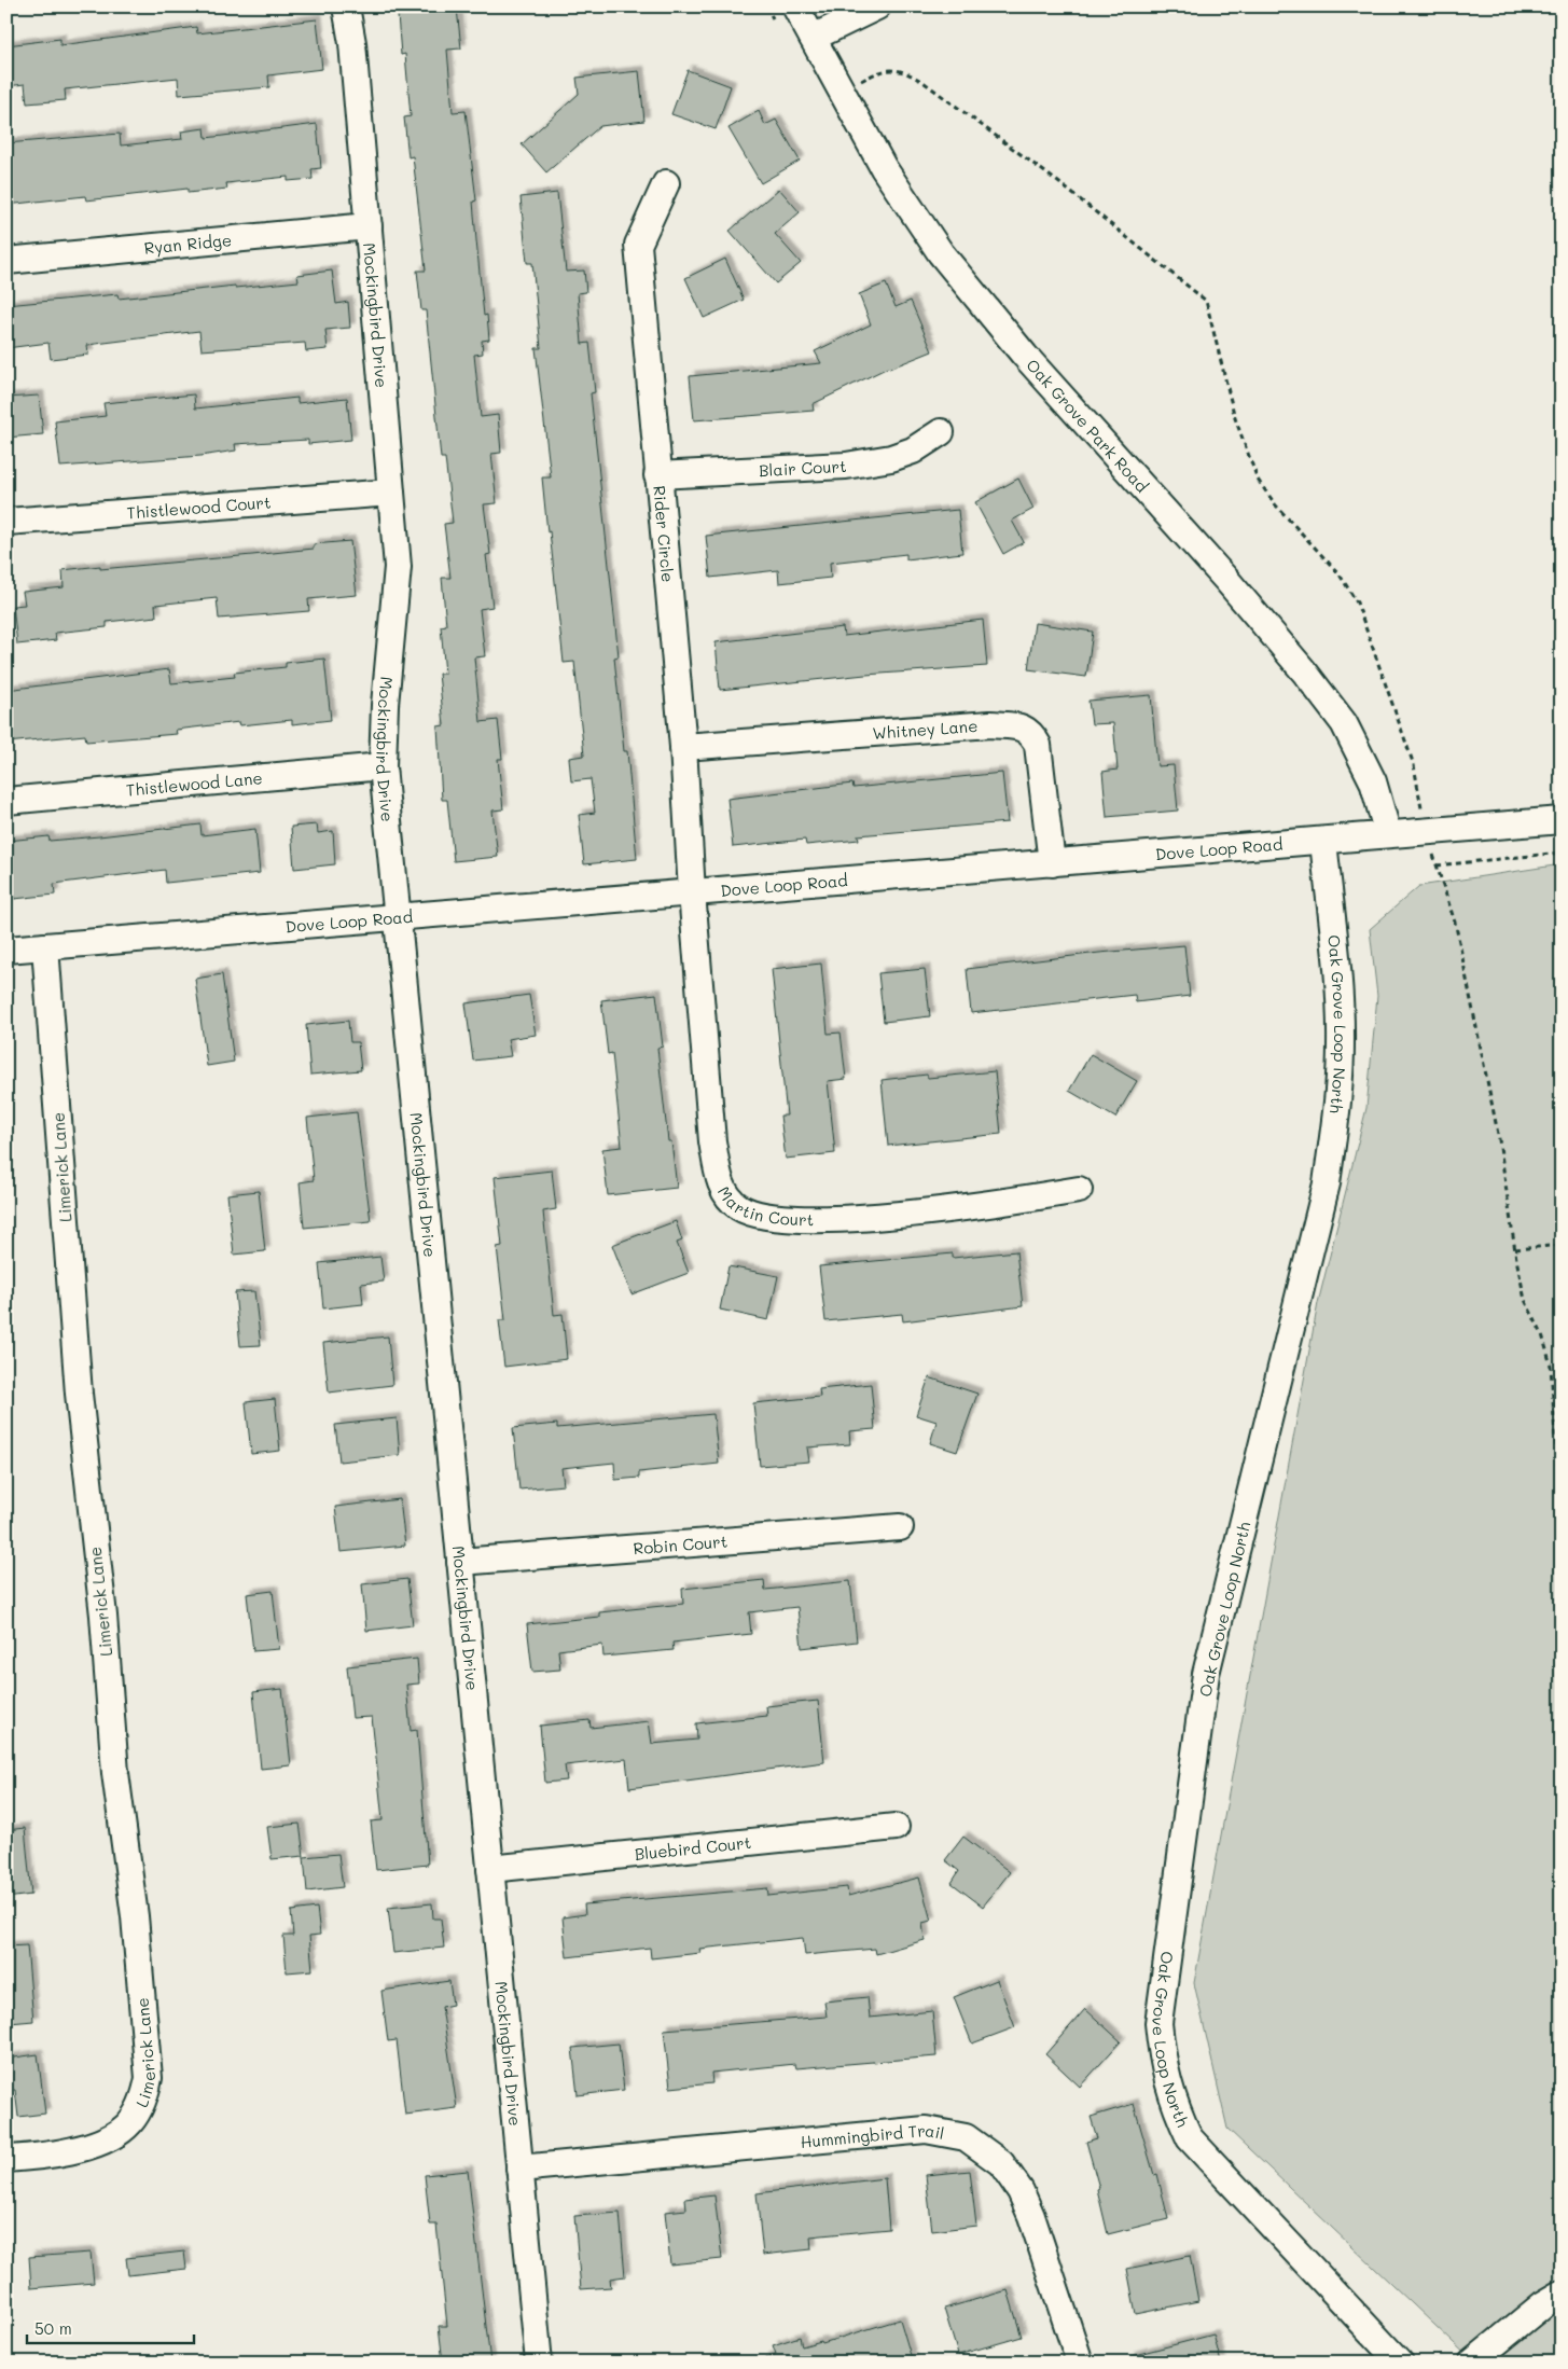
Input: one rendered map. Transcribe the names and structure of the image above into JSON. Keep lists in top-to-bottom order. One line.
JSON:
{"streets":{"street":["Ryan Ridge","Mockingbird Drive","Oak Grove Park Road","Blair Court","Thistlewood Court","Rider Circle","Whitney Lane","Thistlewood Lane","Dove Loop Road","Oak Grove Loop North","Limerick Lane","Martin Court","Robin Court","Bluebird Court","Hummingbird Trail"]},"crossings":[["Ryan Ridge","Mockingbird Drive"],["Mockingbird Drive","Thistlewood Court"],["Mockingbird Drive","Thistlewood Lane"],["Mockingbird Drive","Dove Loop Road"],["Mockingbird Drive","Robin Court"],["Mockingbird Drive","Bluebird Court"],["Mockingbird Drive","Hummingbird Trail"],["Oak Grove Park Road","Dove Loop Road"],["Blair Court","Rider Circle"],["Rider Circle","Whitney Lane"],["Rider Circle","Dove Loop Road"],["Rider Circle","Martin Court"],["Whitney Lane","Dove Loop Road"],["Dove Loop Road","Oak Grove Loop North"],["Dove Loop Road","Limerick Lane"],["Dove Loop Road","Martin Court"]],"scale_bar":"50 m"}
